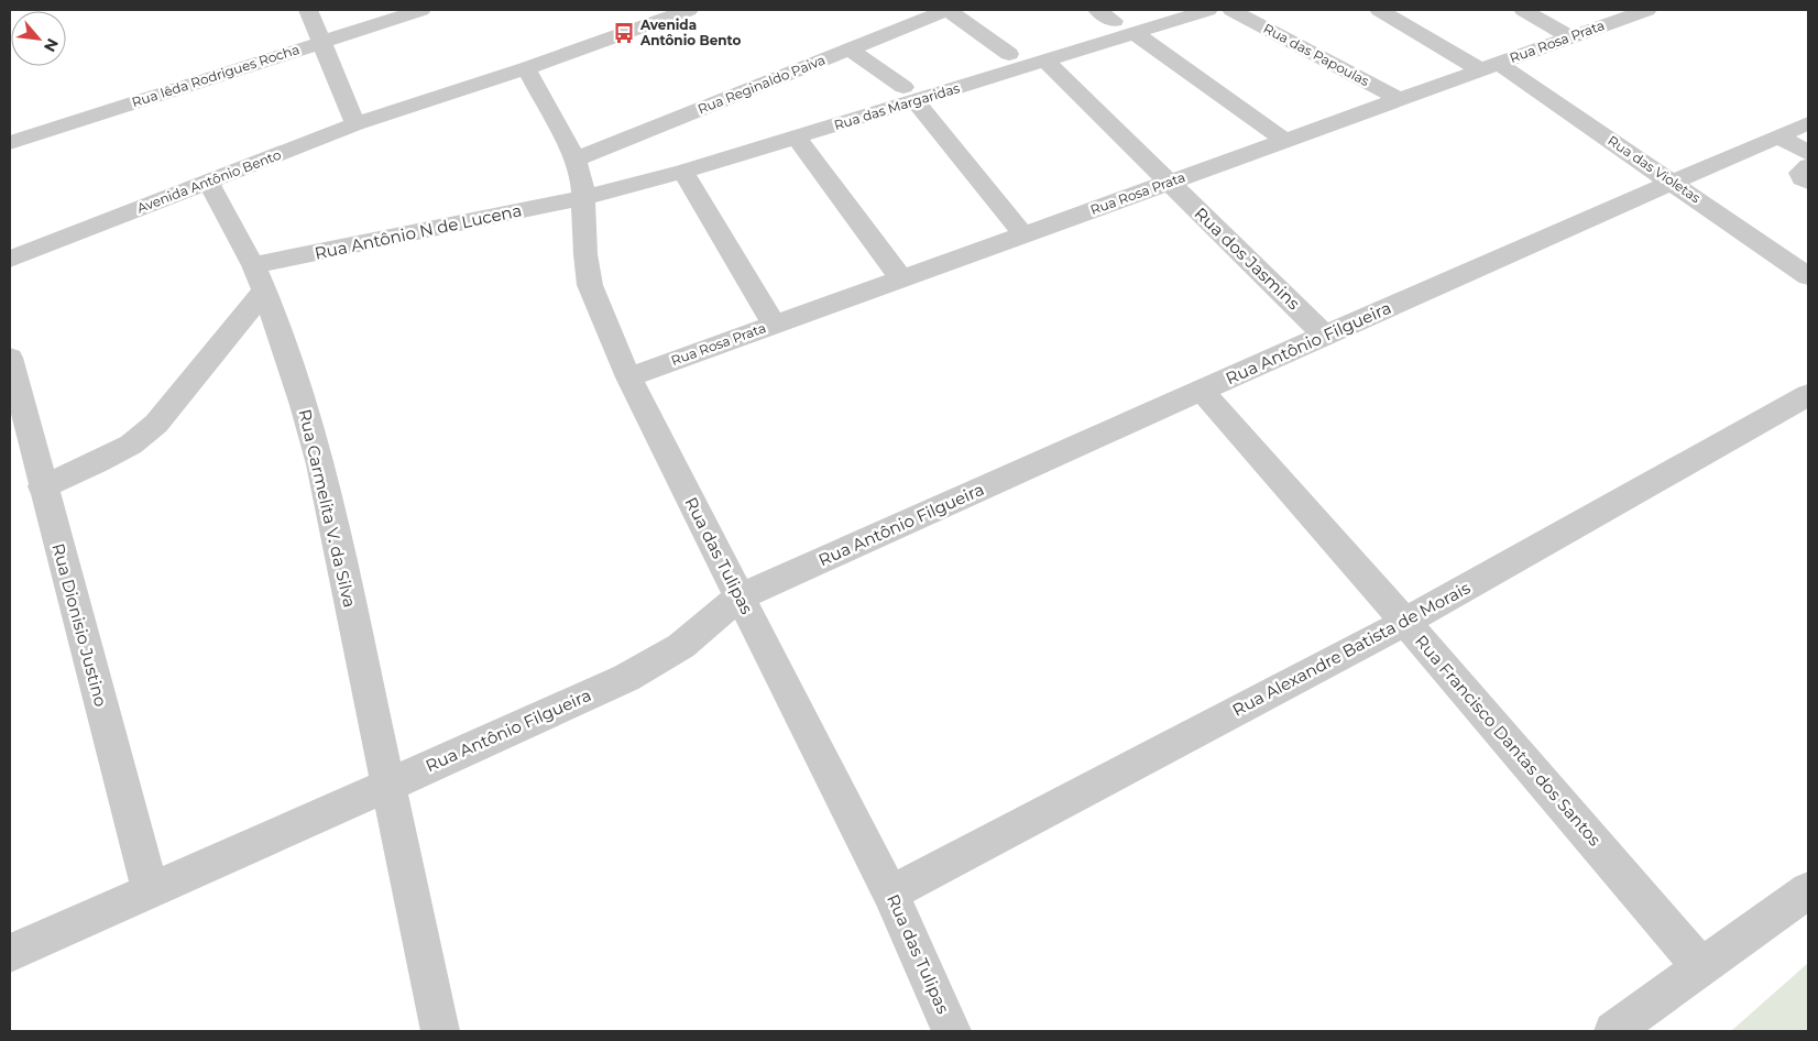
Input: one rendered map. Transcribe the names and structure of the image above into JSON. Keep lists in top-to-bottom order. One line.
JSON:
{"streets":{"street":["Rua Rosa Prata","Rua das Papoulas","Rua Iêda Rodrigues Rocha","Rua Reginaldo Paiva","Rua das Margaridas","Rua das Violetas","Avenida Antônio Bento","Rua Antônio N de Lucena","Rua dos Jasmins","Rua Antônio Filgueira","Rua Carmelita V. da Silva","Rua das Tulipas","Rua Dionisio Justino","Rua Alexandre Batista de Morais","Rua Francisco Dantas dos Santos"]},"crossings":[["Rua Rosa Prata","Rua das Papoulas"],["Rua Rosa Prata","Rua das Violetas"],["Rua Rosa Prata","Rua dos Jasmins"],["Rua Rosa Prata","Rua das Tulipas"],["Rua Reginaldo Paiva","Rua das Margaridas"],["Rua Reginaldo Paiva","Rua Antônio N de Lucena"],["Rua Reginaldo Paiva","Rua das Tulipas"],["Rua das Margaridas","Rua Antônio N de Lucena"],["Rua das Margaridas","Rua dos Jasmins"],["Rua das Margaridas","Rua das Tulipas"],["Rua das Violetas","Rua Antônio Filgueira"],["Avenida Antônio Bento","Rua Carmelita V. da Silva"],["Avenida Antônio Bento","Rua das Tulipas"],["Rua Antônio N de Lucena","Rua Carmelita V. da Silva"],["Rua Antônio N de Lucena","Rua das Tulipas"],["Rua dos Jasmins","Rua Antônio Filgueira"],["Rua Antônio Filgueira","Rua Carmelita V. da Silva"],["Rua Antônio Filgueira","Rua das Tulipas"],["Rua Antônio Filgueira","Rua Dionisio Justino"],["Rua Antônio Filgueira","Rua Francisco Dantas dos Santos"],["Rua das Tulipas","Rua Alexandre Batista de Morais"],["Rua Alexandre Batista de Morais","Rua Francisco Dantas dos Santos"]],"places":{"bus stop":["Avenida Antônio Bento"]},"north":"bottom right"}
